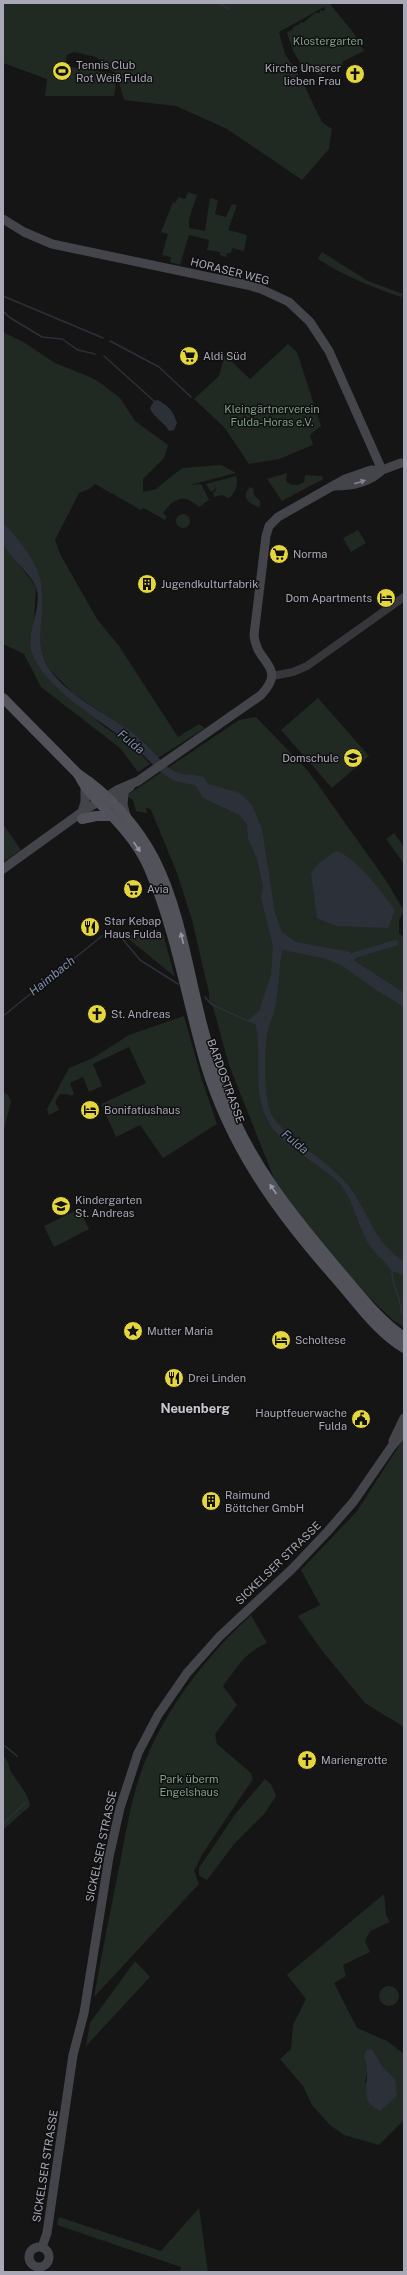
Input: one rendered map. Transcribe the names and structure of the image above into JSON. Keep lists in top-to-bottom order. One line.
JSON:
{"streets":{"main road":["HORASER WEG","BARDOSTRASSE","SICKELSER STRASSE"]},"districts":["Neuenberg"],"water":["Fulda","Haimbach"],"parks":["Klostergarten","Kleingärtnerverein Fulda-Horas e.V.","Park überm Engelshaus"],"places":{"sports":["Tennis Club Rot Weiß Fulda"],"church":["Kirche Unserer lieben Frau","St. Andreas","Mariengrotte"],"supermarket":["Aldi Süd","Norma","Avia"],"building":["Jugendkulturfabrik","Raimund Böttcher GmbH"],"hotel":["Dom Apartments","Bonifatiushaus","Scholtese"],"school or university":["Domschule","Kindergarten St. Andreas"],"restaurant":["Star Kebap Haus Fulda","Drei Linden"],"place":["Mutter Maria"],"public building":["Hauptfeuerwache Fulda"]}}
